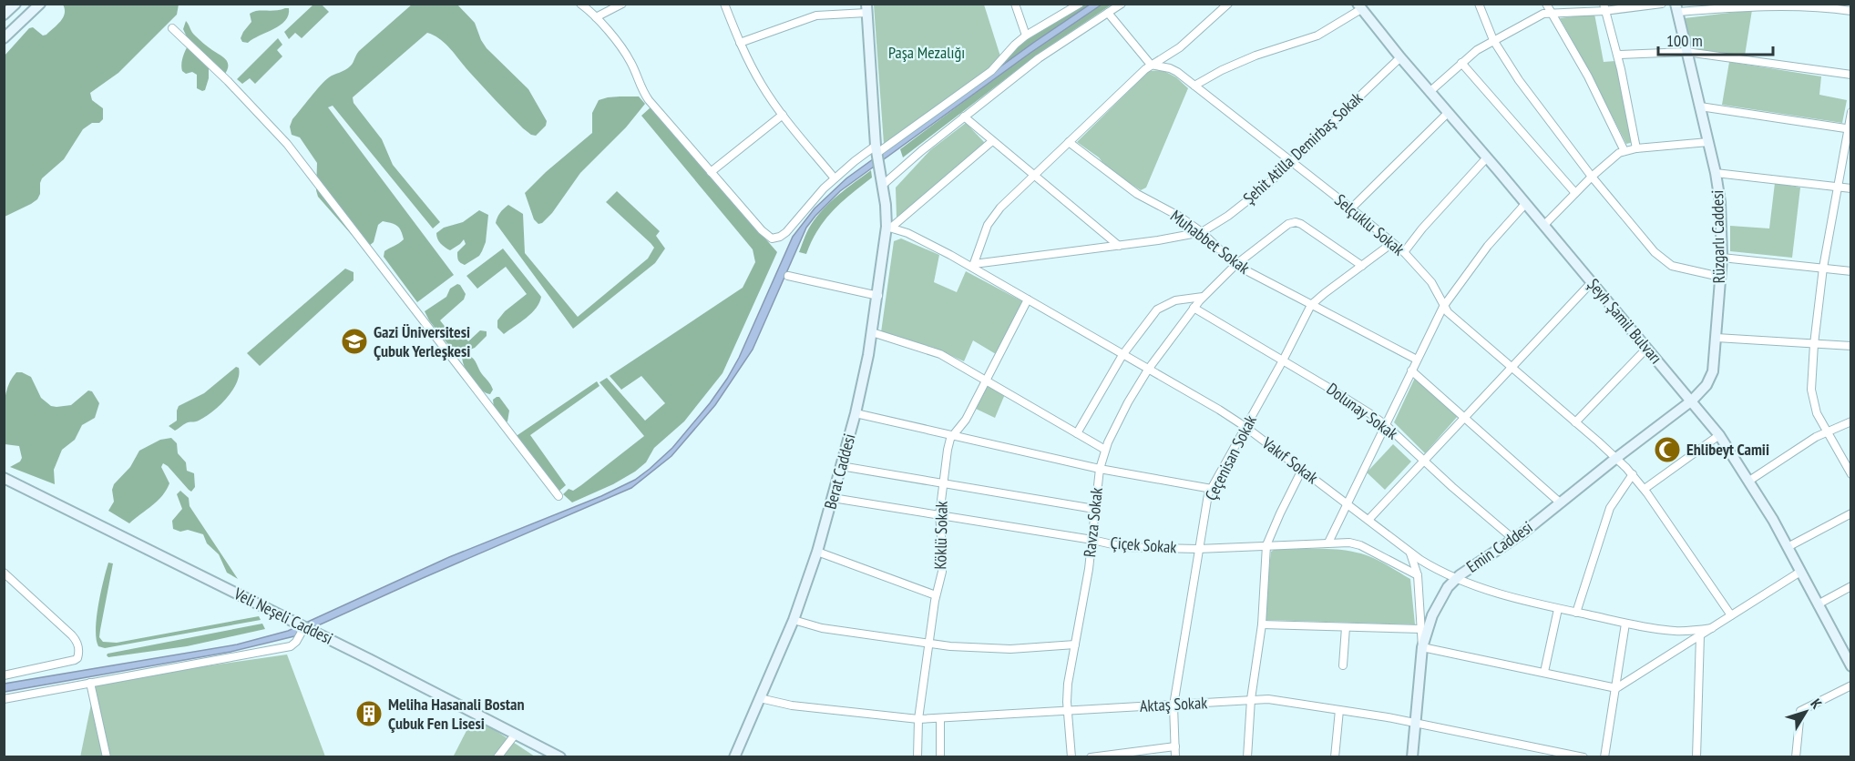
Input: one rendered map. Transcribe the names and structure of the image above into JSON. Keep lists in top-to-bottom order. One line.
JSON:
{"streets":{"street":["Şehit Atilla Demirbaş Sokak","Selçuklu Sokak","Rüzgarlı Caddesi","Muhabbet Sokak","Şeyh Şamil Bulvarı","Dolunay Sokak","Çeçenisan Sokak","Vakıf Sokak","Berat Caddesi","Ravza Sokak","Köklü Sokak","Çiçek Sokak","Emin Caddesi","Veli Neşeli Caddesi","Aktaş Sokak"]},"crossings":[["Şehit Atilla Demirbaş Sokak","Selçuklu Sokak"],["Şehit Atilla Demirbaş Sokak","Muhabbet Sokak"],["Şehit Atilla Demirbaş Sokak","Şeyh Şamil Bulvarı"],["Şehit Atilla Demirbaş Sokak","Vakıf Sokak"],["Selçuklu Sokak","Çeçenisan Sokak"],["Selçuklu Sokak","Emin Caddesi"],["Rüzgarlı Caddesi","Şeyh Şamil Bulvarı"],["Rüzgarlı Caddesi","Emin Caddesi"],["Muhabbet Sokak","Çeçenisan Sokak"],["Muhabbet Sokak","Ravza Sokak"],["Şeyh Şamil Bulvarı","Emin Caddesi"],["Dolunay Sokak","Çeçenisan Sokak"],["Dolunay Sokak","Ravza Sokak"],["Dolunay Sokak","Emin Caddesi"],["Çeçenisan Sokak","Vakıf Sokak"],["Çeçenisan Sokak","Ravza Sokak"],["Çeçenisan Sokak","Çiçek Sokak"],["Çeçenisan Sokak","Aktaş Sokak"],["Vakıf Sokak","Berat Caddesi"],["Vakıf Sokak","Ravza Sokak"],["Vakıf Sokak","Köklü Sokak"],["Vakıf Sokak","Emin Caddesi"],["Berat Caddesi","Çiçek Sokak"],["Berat Caddesi","Aktaş Sokak"],["Ravza Sokak","Çiçek Sokak"],["Ravza Sokak","Aktaş Sokak"],["Köklü Sokak","Çiçek Sokak"],["Köklü Sokak","Aktaş Sokak"],["Emin Caddesi","Aktaş Sokak"]],"parks":["Paşa Mezalığı"],"places":{"school or university":["Gazi Üniversitesi Çubuk Yerleşkesi"],"mosque":["Ehlibeyt Camii"],"building":["Meliha Hasanali Bostan Çubuk Fen Lisesi"]},"scale_bar":"100 m","north":"top right"}
